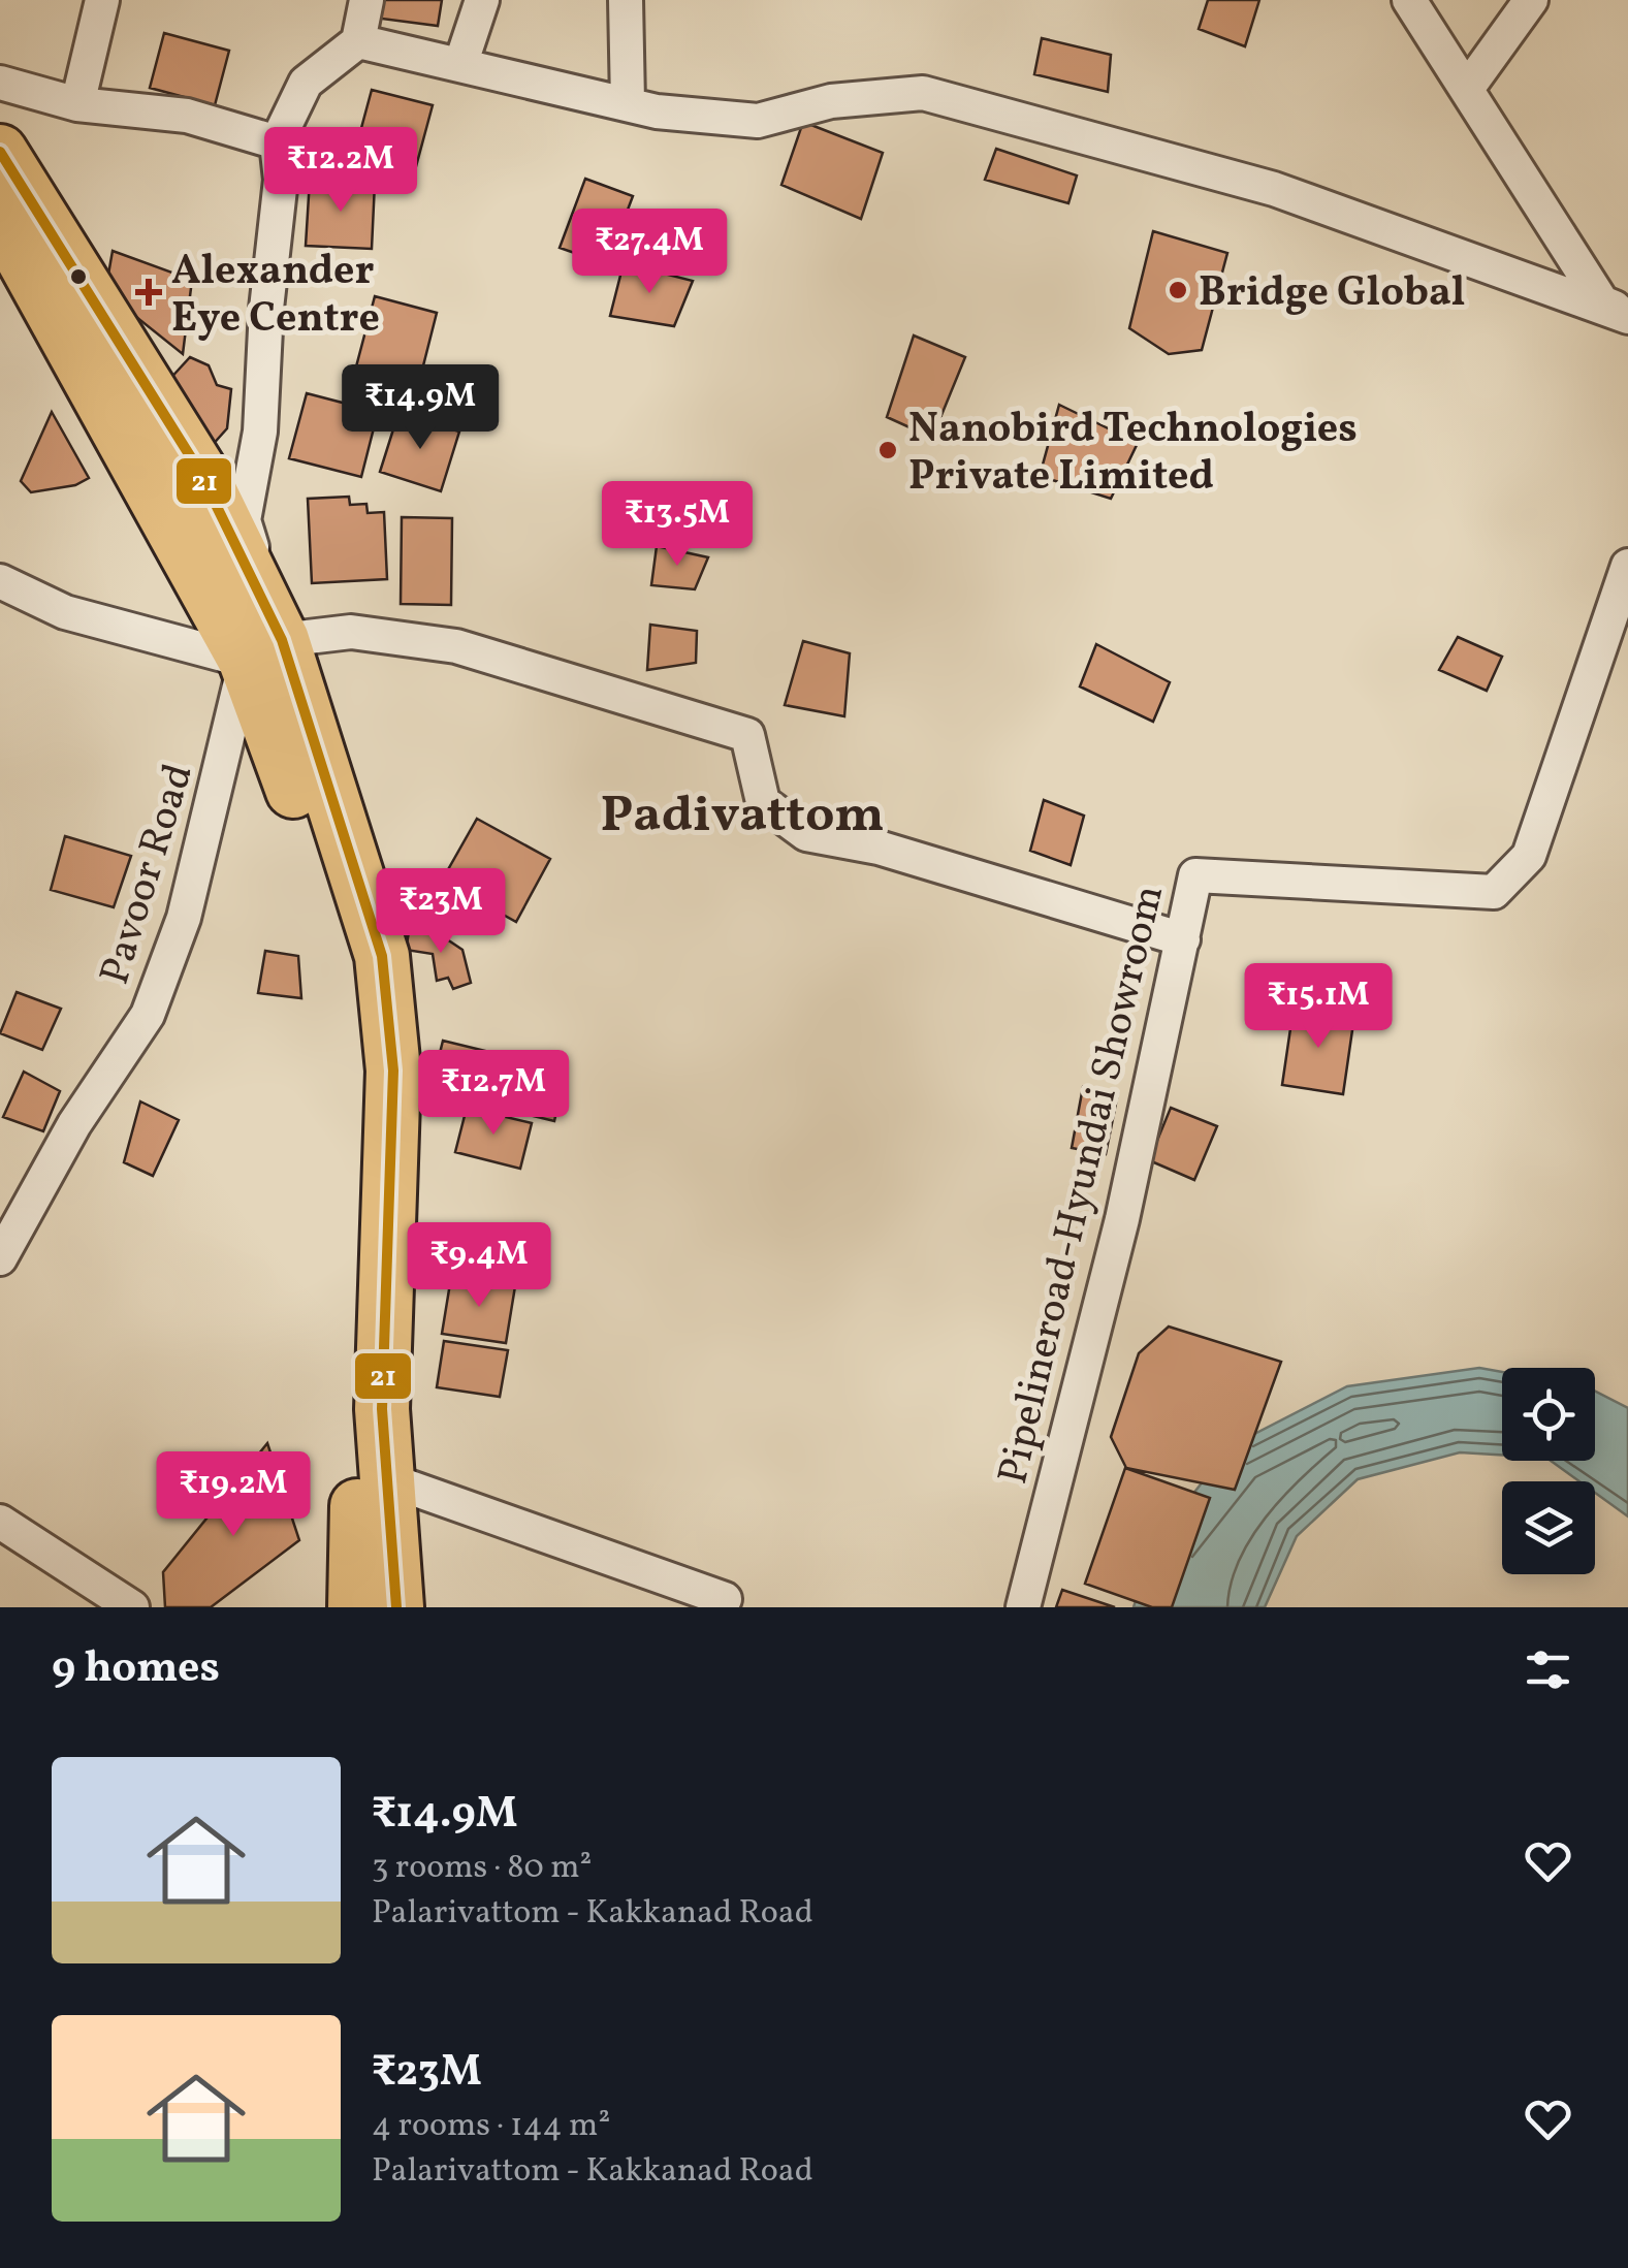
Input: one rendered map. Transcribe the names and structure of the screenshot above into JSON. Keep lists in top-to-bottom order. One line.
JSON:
{"streets":{"street":["Pavoor Road","Pipelineroad-Hyundai Showroom"]},"districts":["Padivattom"],"places":{"other":["Bridge Global","Nanobird Technologies Private Limited"],"health":["Alexander Eye Centre"]},"lines":["transit line 21"],"page":{"price":["₹12.2M","₹27.4M","₹14.9M","₹13.5M","₹23M","₹15.1M","₹12.7M","₹9.4M","₹19.2M"],"heading":"9 homes","list":[{"name":"₹14.9M","note":"3 rooms · 80 m² · Palarivattom - Kakkanad Road"},{"name":"₹23M","note":"4 rooms · 144 m² · Palarivattom - Kakkanad Road"}]}}
